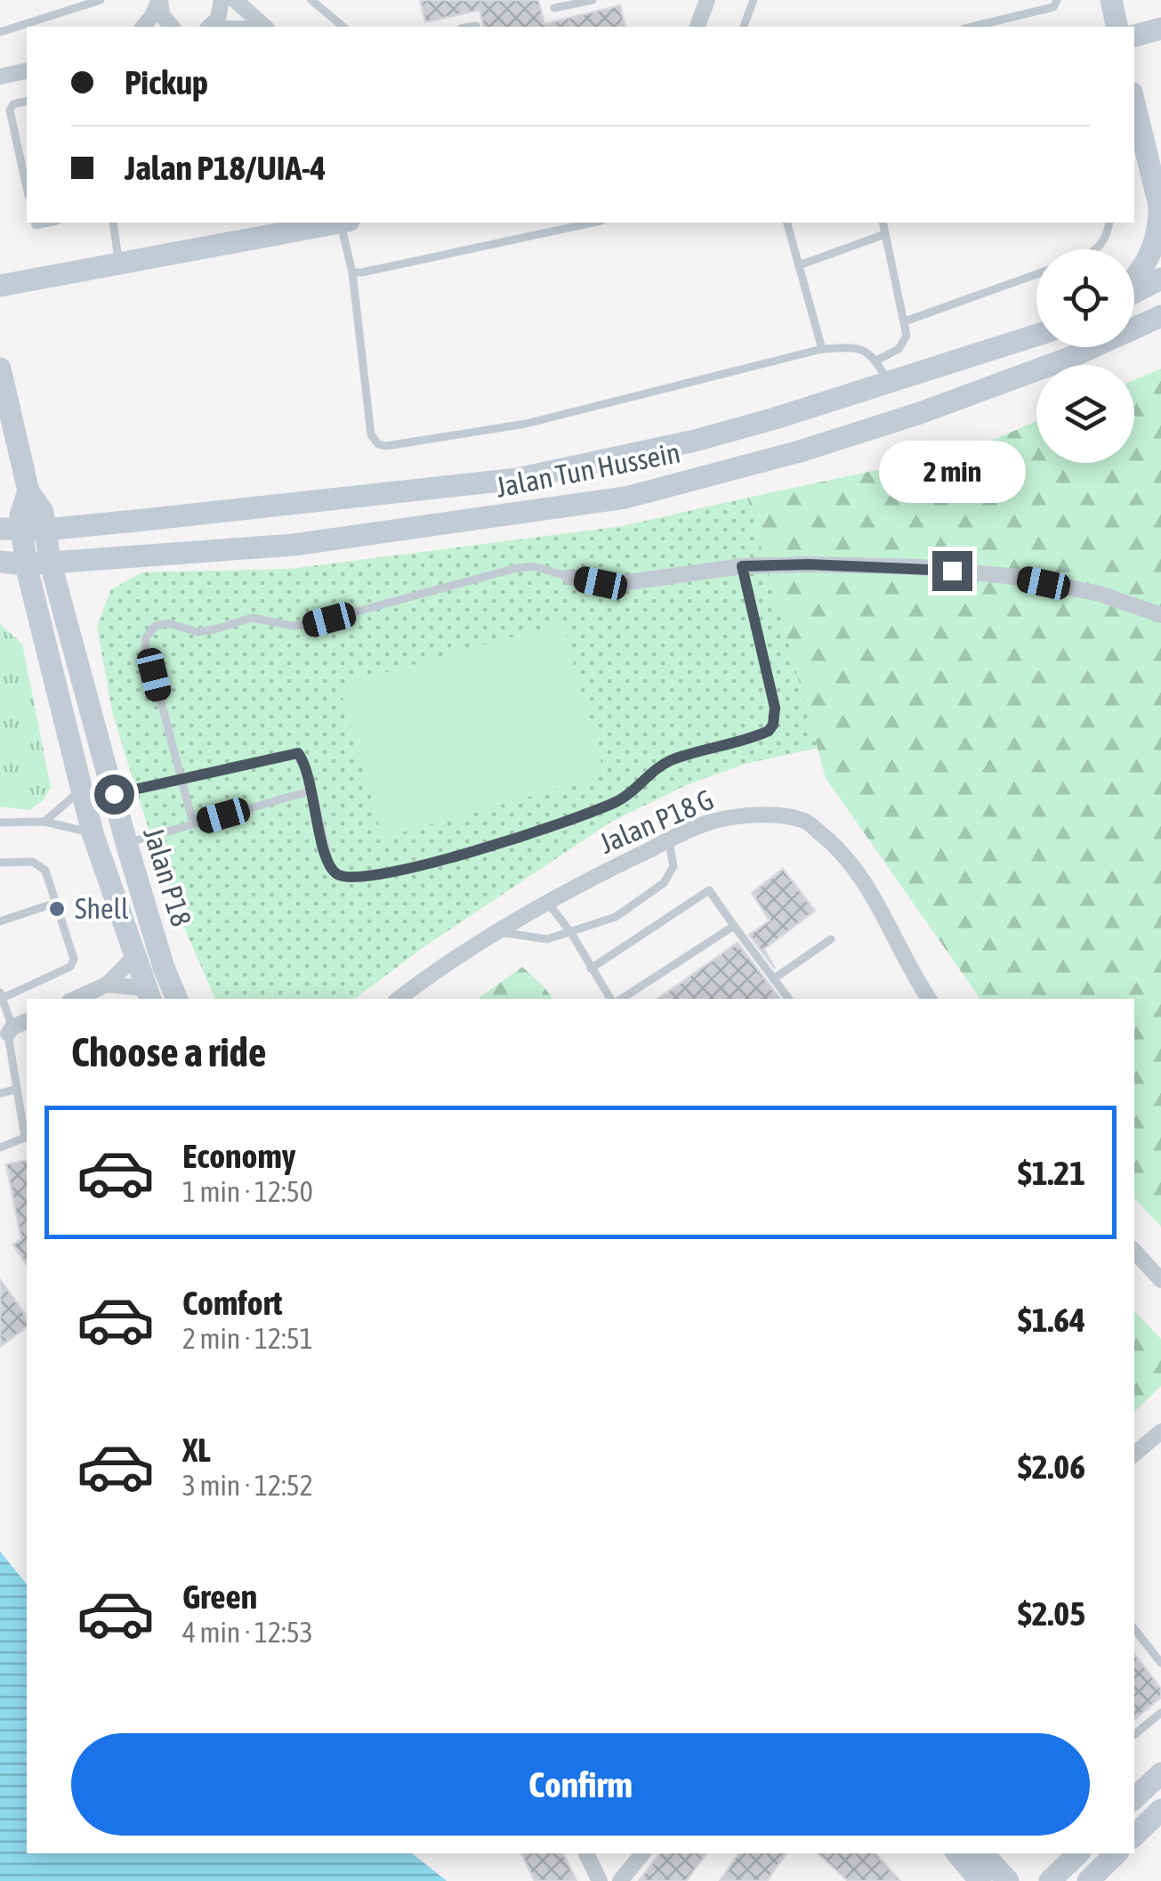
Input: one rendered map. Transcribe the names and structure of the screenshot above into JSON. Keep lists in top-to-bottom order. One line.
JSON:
{"streets":{"main road":["Jalan Tun Hussein","Jalan P18"],"street":["Jalan P18 G"]},"crossings":[["Jalan Tun Hussein","Jalan P18"]],"places":["Shell"],"page":{"banner":["Pickup","Jalan P18/UIA-4"],"bubble":"2 min","heading":"Choose a ride","list":[{"name":"Economy","note":"1 min · 12:50","value":"$1.21"},{"name":"Comfort","note":"2 min · 12:51","value":"$1.64"},{"name":"XL","note":"3 min · 12:52","value":"$2.06"},{"name":"Green","note":"4 min · 12:53","value":"$2.05"}],"buttons":"Confirm"}}
